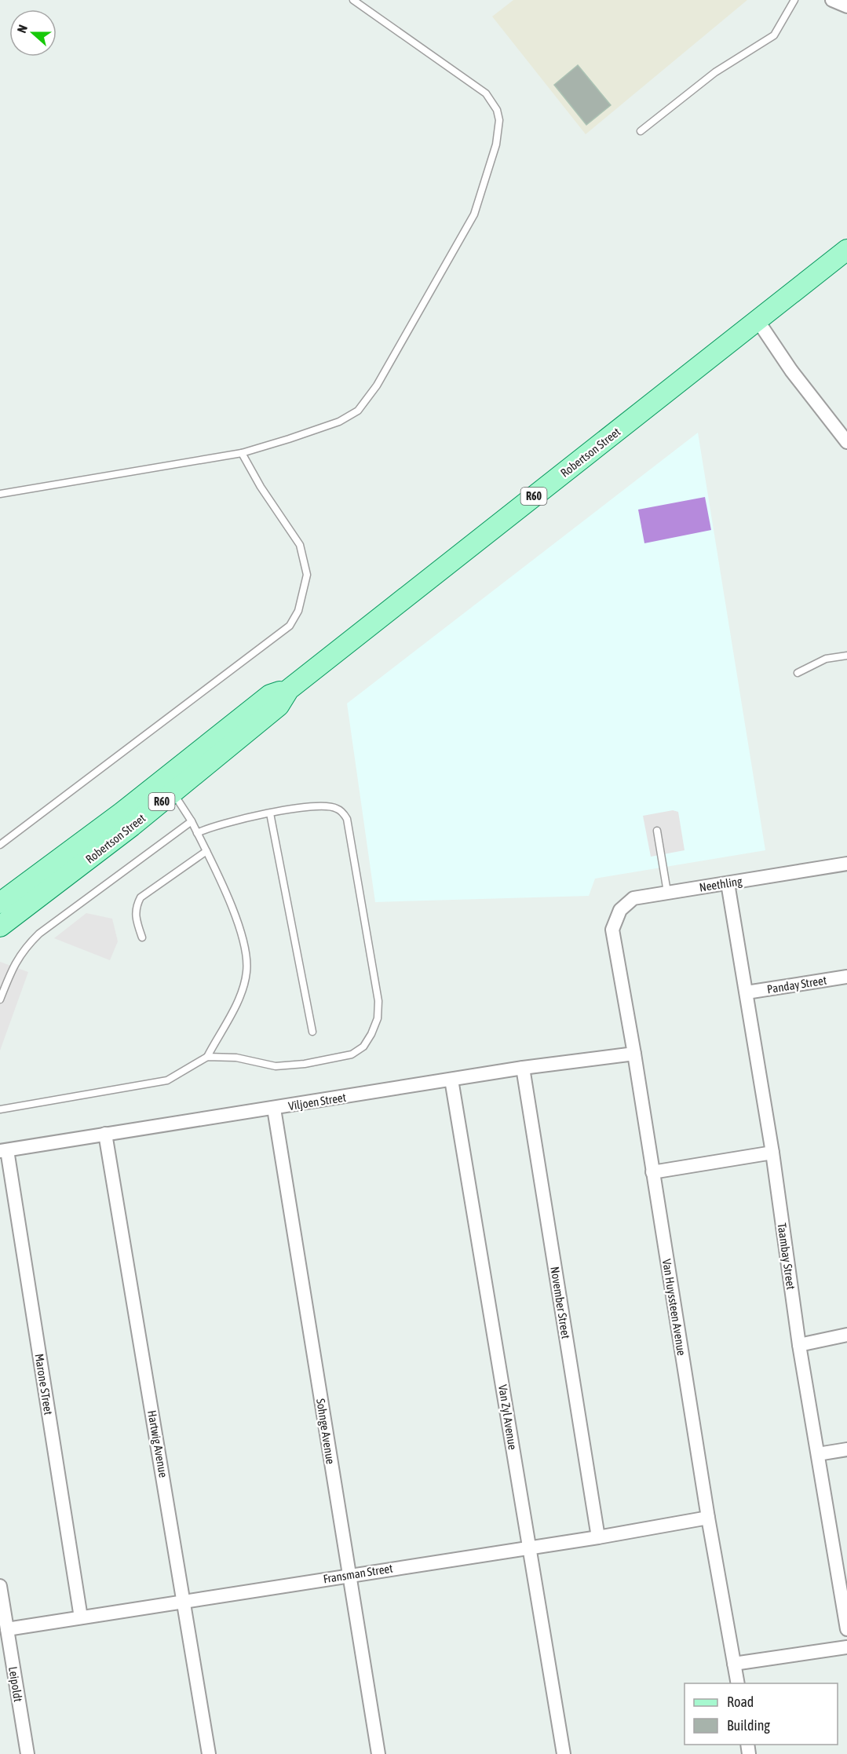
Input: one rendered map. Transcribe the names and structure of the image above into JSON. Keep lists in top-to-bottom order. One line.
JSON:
{"streets":{"main road":["Robertson Street","R60"],"street":["Neethling","Panday Street","Viljoen Street","Taambay Street","November Street","Van Huyssteen Avenue","Marone STreet","Van Zyl Avenue","Sohnge Avenue","Hartwig Avenue","Fransman Street","Leipoldt"]},"crossings":[["Neethling","Taambay Street"],["Neethling","Van Huyssteen Avenue"],["Panday Street","Taambay Street"],["Viljoen Street","November Street"],["Viljoen Street","Van Huyssteen Avenue"],["Viljoen Street","Marone STreet"],["Viljoen Street","Van Zyl Avenue"],["Viljoen Street","Sohnge Avenue"],["Viljoen Street","Hartwig Avenue"],["November Street","Fransman Street"],["Van Huyssteen Avenue","Fransman Street"],["Marone STreet","Fransman Street"],["Van Zyl Avenue","Fransman Street"],["Sohnge Avenue","Fransman Street"],["Hartwig Avenue","Fransman Street"],["Fransman Street","Leipoldt"]],"legend":["Road","Building"],"north":"left"}
